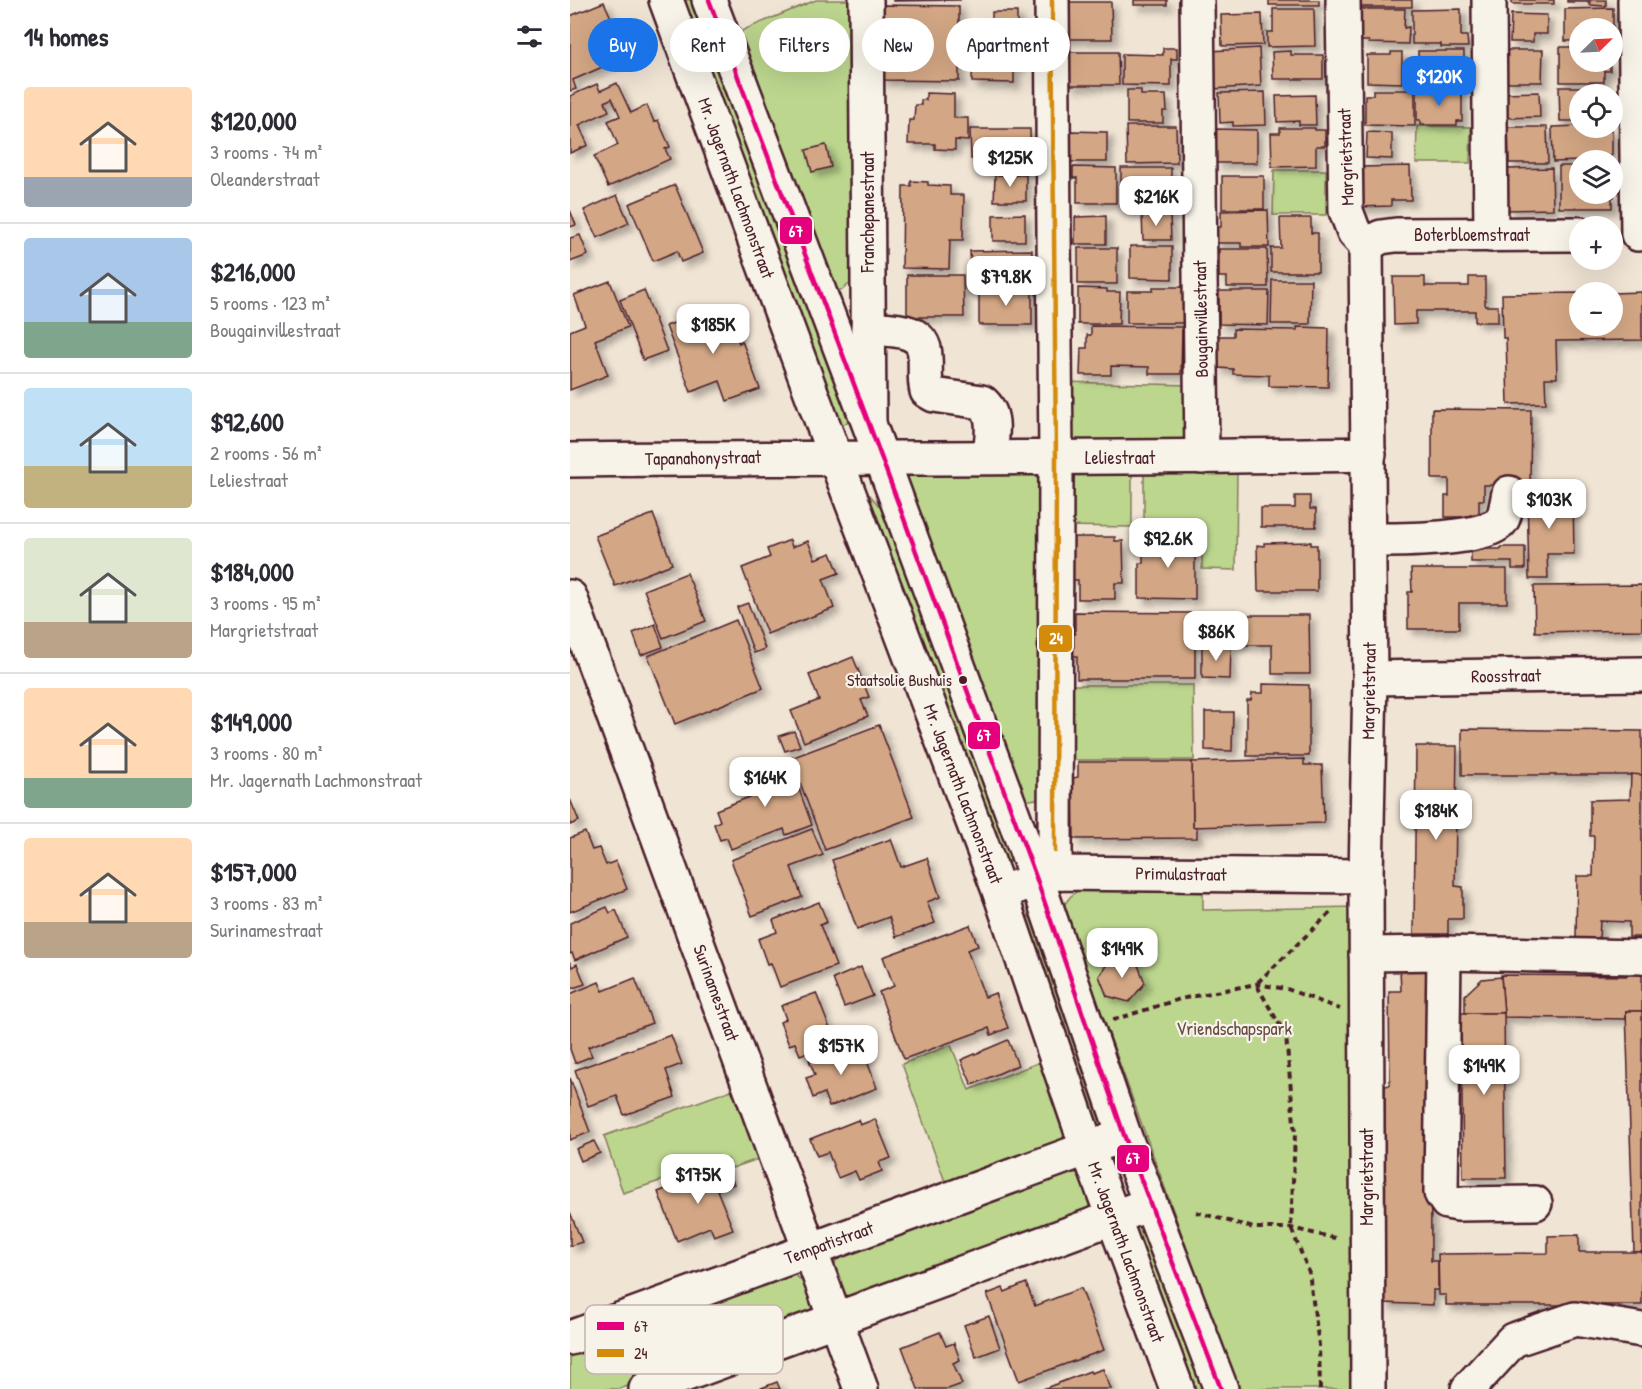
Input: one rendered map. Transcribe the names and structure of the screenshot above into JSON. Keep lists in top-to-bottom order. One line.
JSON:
{"streets":{"street":["Margrietstraat","Mr. Jagernath Lachmonstraat","Franchepanestraat","Boterbloemstraat","Bougainvillestraat","Tapanahonystraat","Leliestraat","Roosstraat","Primulastraat","Surinamestraat","Tempatistraat"]},"crossings":[["Margrietstraat","Boterbloemstraat"],["Margrietstraat","Leliestraat"],["Margrietstraat","Roosstraat"],["Margrietstraat","Primulastraat"],["Mr. Jagernath Lachmonstraat","Franchepanestraat"],["Mr. Jagernath Lachmonstraat","Tapanahonystraat"],["Mr. Jagernath Lachmonstraat","Leliestraat"],["Mr. Jagernath Lachmonstraat","Primulastraat"],["Mr. Jagernath Lachmonstraat","Tempatistraat"],["Bougainvillestraat","Leliestraat"],["Tapanahonystraat","Leliestraat"],["Surinamestraat","Tempatistraat"]],"parks":["Vriendschapspark"],"places":["Staatsolie Bushuis"],"lines":["transit line 67","transit line 24"],"legend":["67","24"],"north":"top right","page":{"heading":"14 homes","map_buttons":["+","−"],"chip":["Buy","Rent","Filters","New","Apartment"],"price":["$120K","$125K","$216K","$79.8K","$185K","$103K","$92.6K","$86K","$164K","$184K","$149K","$157K","$149K","$175K"],"list":[{"name":"$120,000","note":"3 rooms · 74 m² · Oleanderstraat"},{"name":"$216,000","note":"5 rooms · 123 m² · Bougainvillestraat"},{"name":"$92,600","note":"2 rooms · 56 m² · Leliestraat"},{"name":"$184,000","note":"3 rooms · 95 m² · Margrietstraat"},{"name":"$149,000","note":"3 rooms · 80 m² · Mr. Jagernath Lachmonstraat"},{"name":"$157,000","note":"3 rooms · 83 m² · Surinamestraat"}]}}
